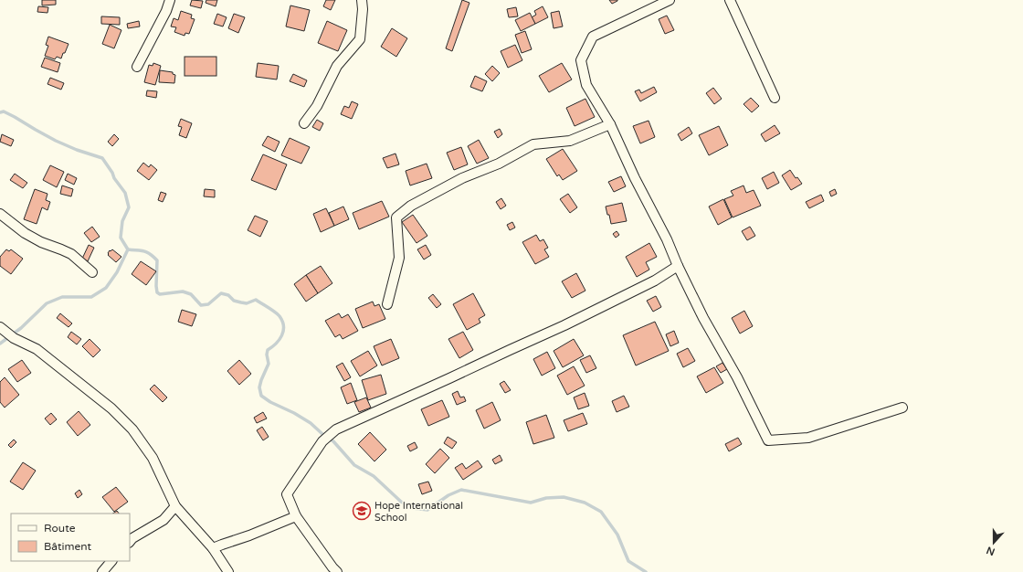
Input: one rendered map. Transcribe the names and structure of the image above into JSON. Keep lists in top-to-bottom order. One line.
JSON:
{"places":{"school or university":["Hope International School"]},"legend":["Route","Bâtiment"],"north":"bottom"}
